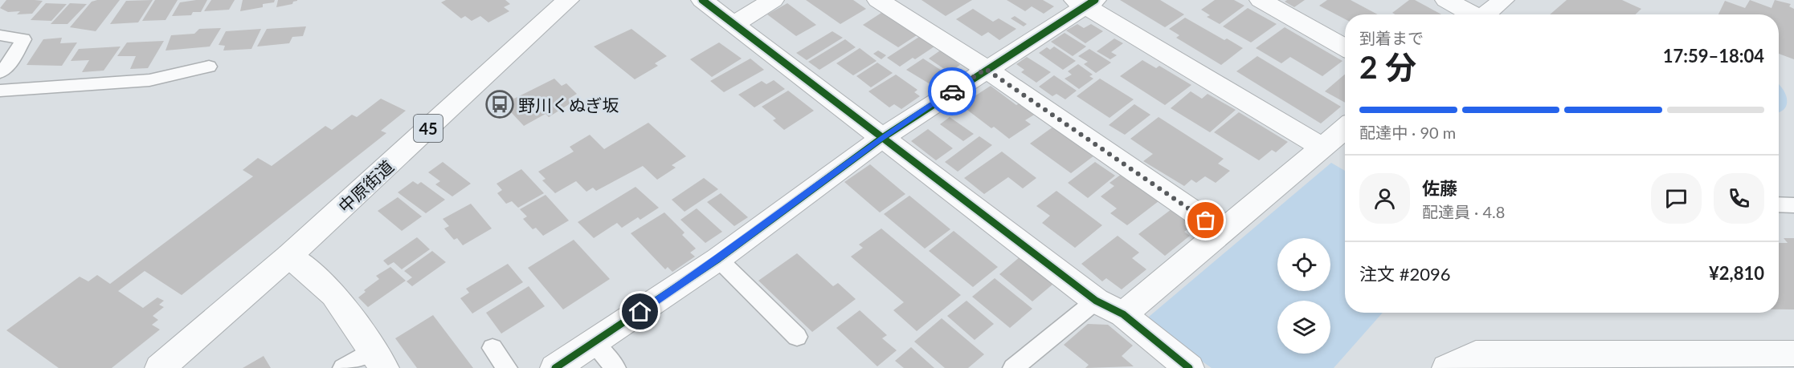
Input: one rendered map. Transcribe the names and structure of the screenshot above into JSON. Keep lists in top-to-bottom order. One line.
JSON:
{"streets":{"street":["45","中原街道"]},"places":{"bus stop":["野川くぬぎ坂"]},"page":{"heading":["2 分","到着まで","17:59–18:04"],"panel":["佐藤","配達員 · 4.8","注文 #2096","¥2,810"],"bar":"配達中 · 90 m"}}
